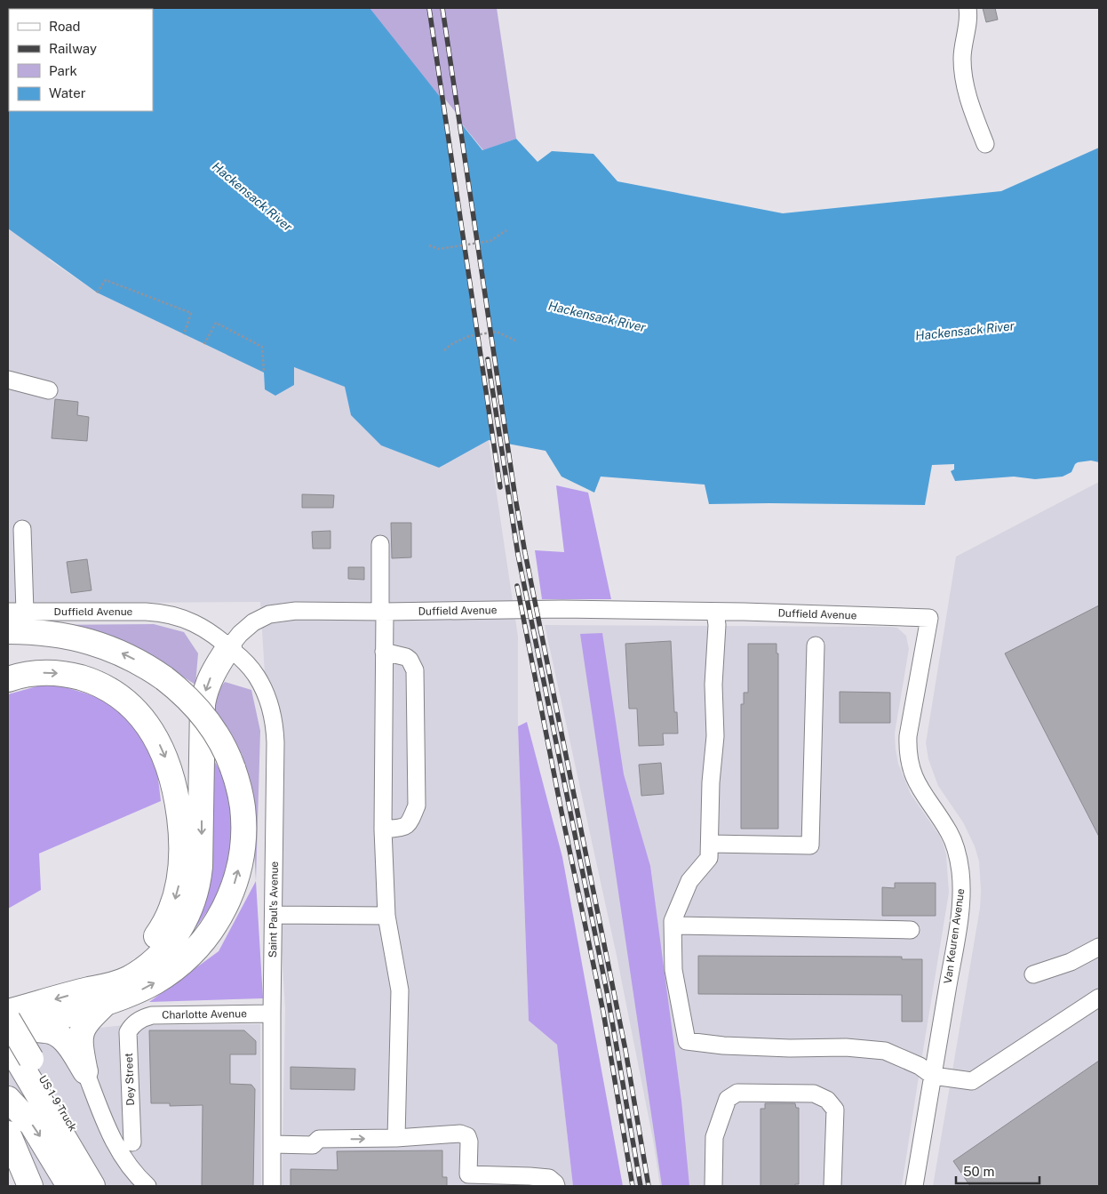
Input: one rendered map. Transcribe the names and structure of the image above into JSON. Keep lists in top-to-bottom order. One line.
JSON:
{"streets":{"highway":["US 1-9 Truck"],"street":["Duffield Avenue","Saint Paul's Avenue","Van Keuren Avenue","Charlotte Avenue","Dey Street"]},"crossings":[["Duffield Avenue","Saint Paul's Avenue"],["Duffield Avenue","Van Keuren Avenue"],["Saint Paul's Avenue","Charlotte Avenue"],["Charlotte Avenue","Dey Street"]],"water":["Hackensack River"],"legend":["Road","Railway","Park","Water"],"scale_bar":"50 m"}
